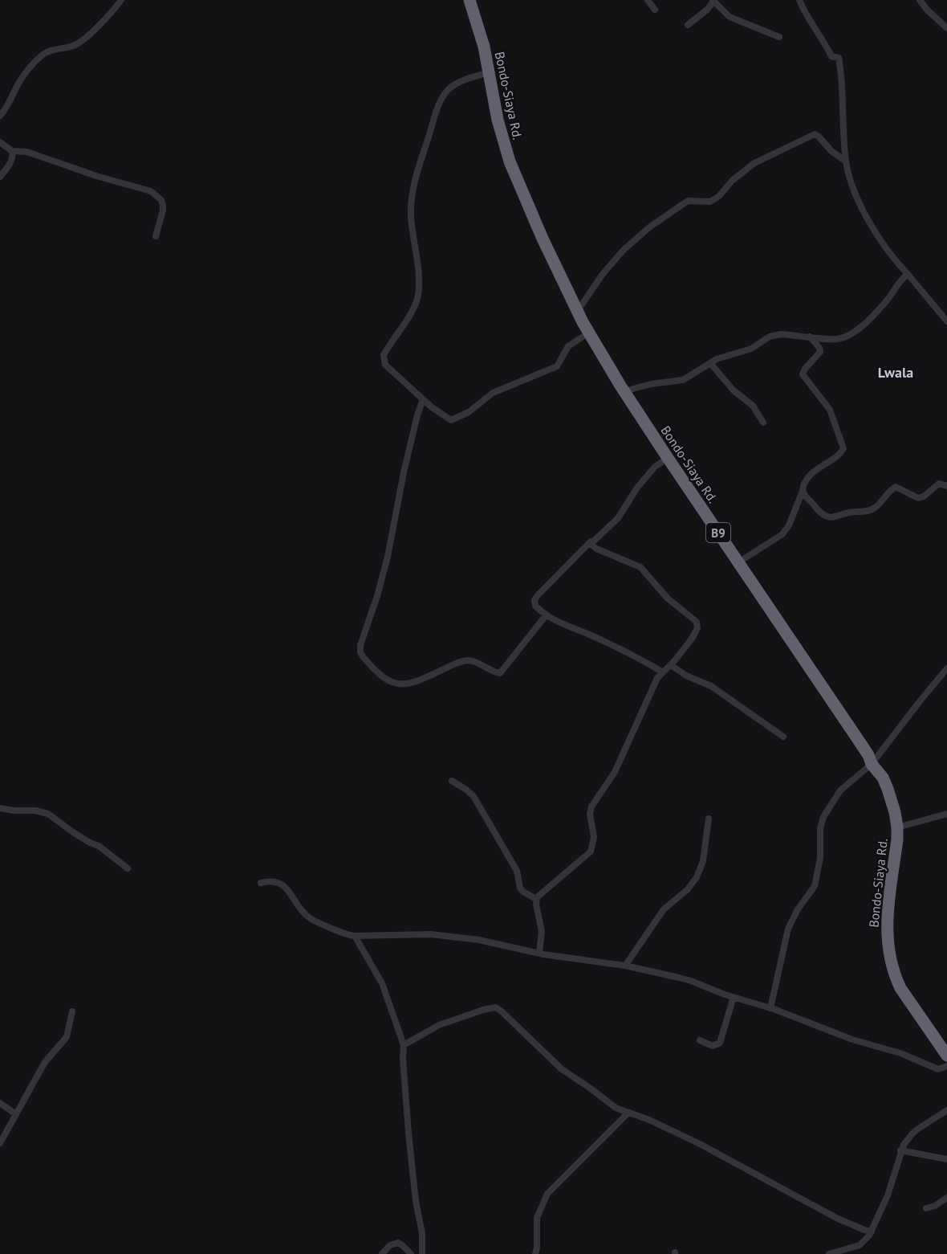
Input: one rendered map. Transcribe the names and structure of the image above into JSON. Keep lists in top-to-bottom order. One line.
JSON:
{"streets":{"highway":["Bondo-Siaya Rd.","B9"]},"districts":["Lwala"]}
